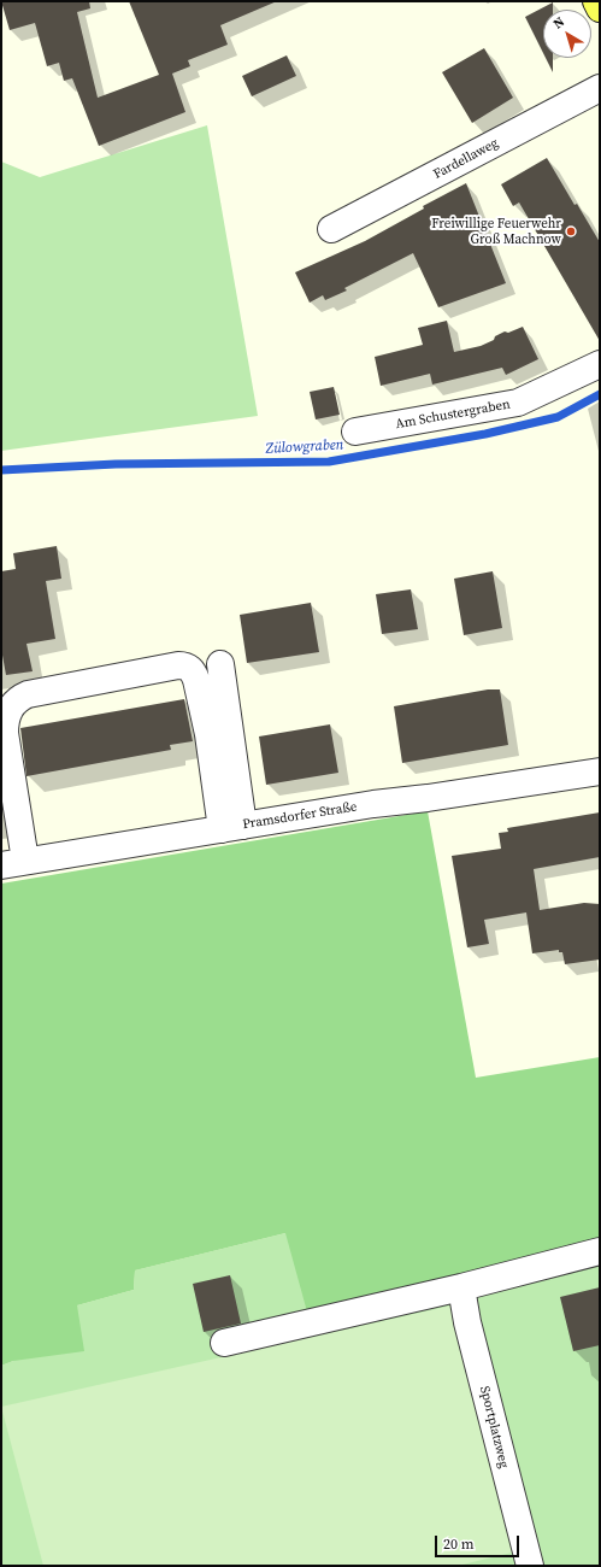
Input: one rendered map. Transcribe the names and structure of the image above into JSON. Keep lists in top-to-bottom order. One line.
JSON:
{"streets":{"street":["Fardellaweg","Am Schustergraben","Pramsdorfer Straße","Sportplatzweg"]},"water":["Zülowgraben"],"places":["Freiwillige Feuerwehr Groß Machnow"],"scale_bar":"20 m","north":"top left"}
